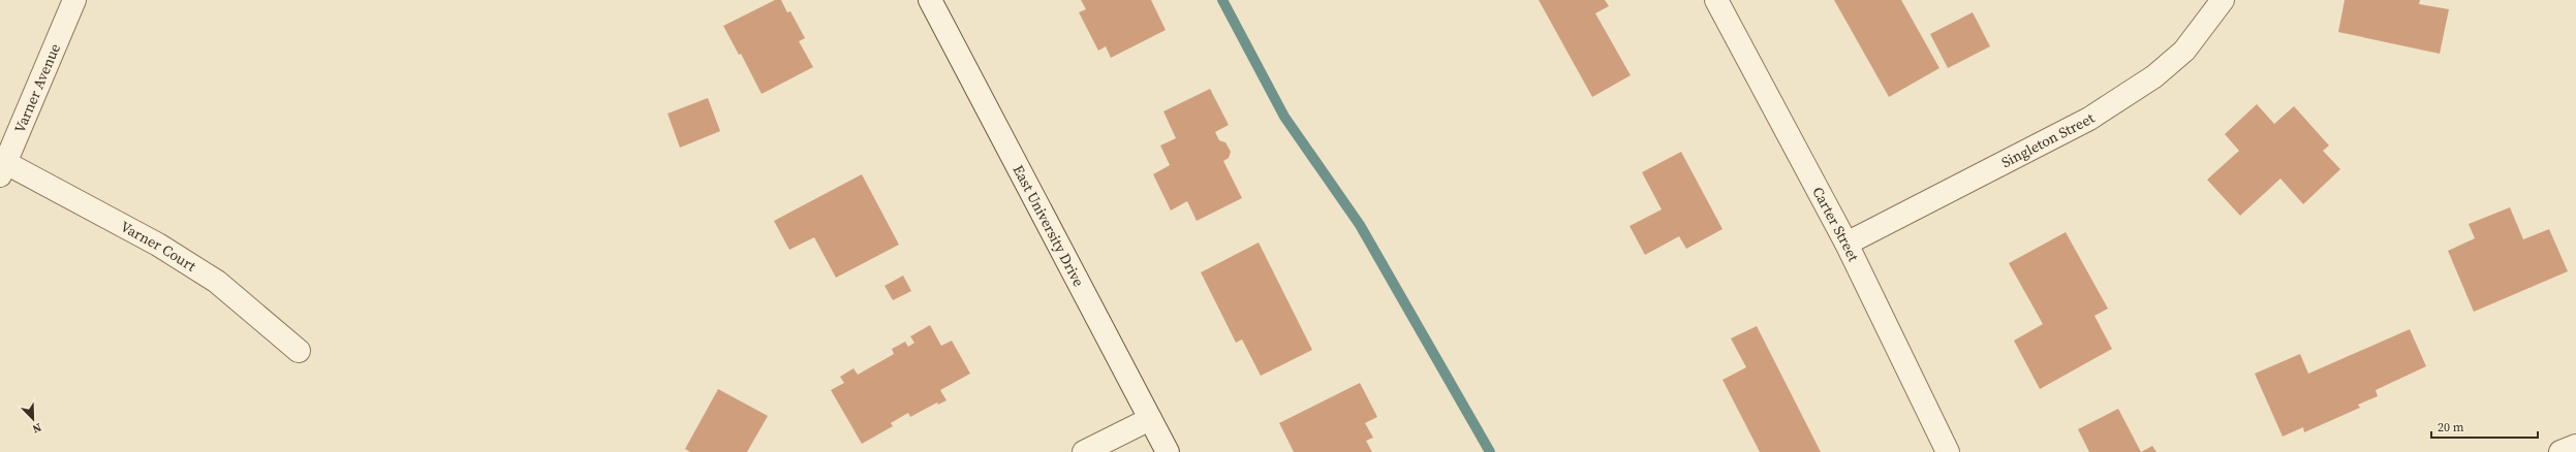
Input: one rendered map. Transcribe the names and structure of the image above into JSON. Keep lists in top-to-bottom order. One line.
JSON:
{"streets":{"street":["Varner Avenue","Singleton Street","Carter Street","East University Drive","Varner Court"]},"crossings":[["Varner Avenue","Varner Court"],["Singleton Street","Carter Street"]],"scale_bar":"20 m","north":"bottom right"}
